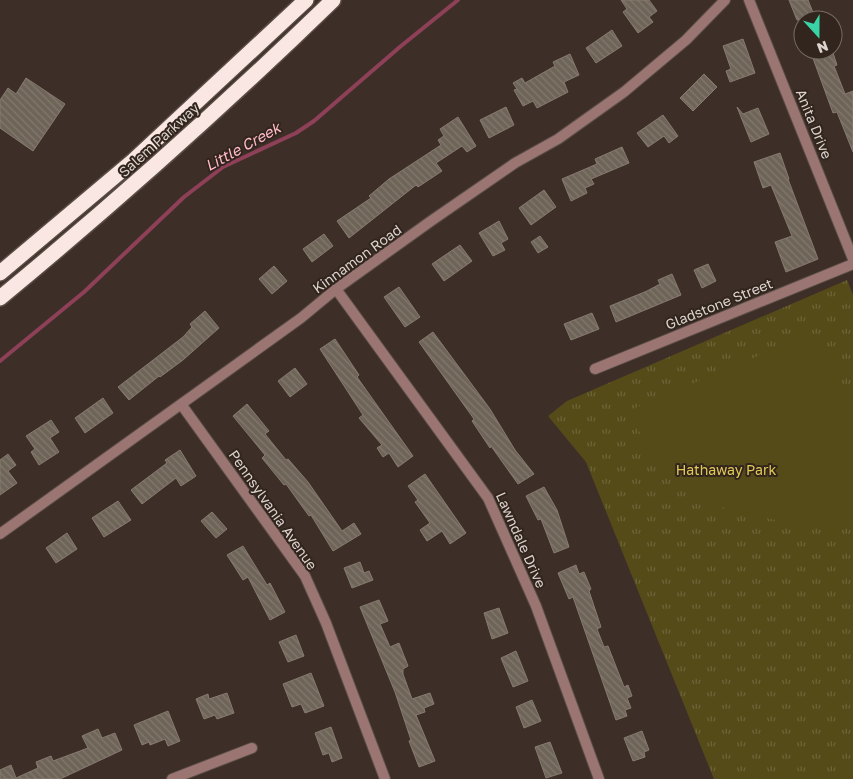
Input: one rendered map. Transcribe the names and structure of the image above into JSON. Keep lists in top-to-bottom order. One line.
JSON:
{"streets":{"highway":["Salem Parkway"],"street":["Anita Drive","Kinnamon Road","Gladstone Street","Pennsylvania Avenue","Lawndale Drive"]},"crossings":[["Kinnamon Road","Pennsylvania Avenue"],["Kinnamon Road","Lawndale Drive"]],"water":["Little Creek"],"parks":["Hathaway Park"],"north":"bottom"}
